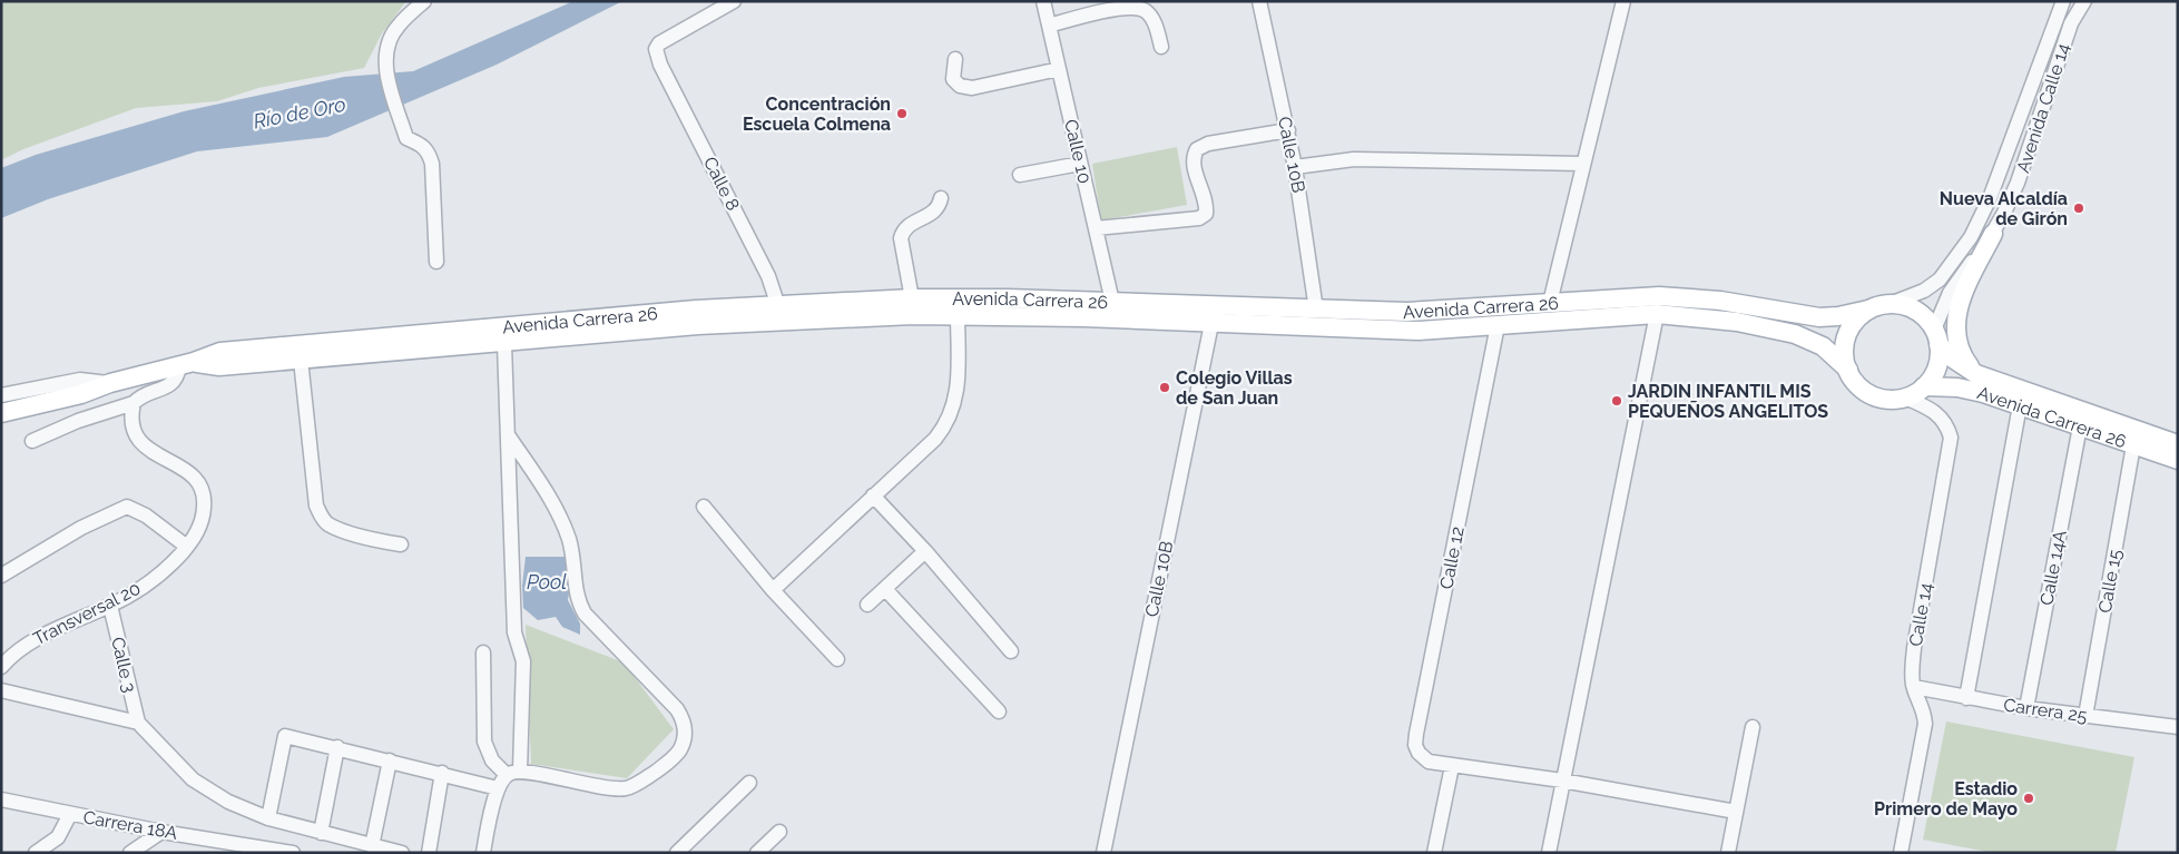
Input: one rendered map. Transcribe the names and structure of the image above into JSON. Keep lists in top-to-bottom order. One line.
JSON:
{"streets":{"main road":["Avenida Carrera 26"],"street":["Avenida Calle 14","Calle 10","Calle 10B","Calle 8","Calle 12","Calle 14A","Calle 15","Transversal 20","Calle 14","Calle 3","Carrera 25","Carrera 18A"]},"crossings":[["Avenida Calle 14","Avenida Carrera 26"],["Avenida Calle 14","Calle 14"],["Calle 10","Avenida Carrera 26"],["Calle 10B","Avenida Carrera 26"],["Calle 8","Avenida Carrera 26"],["Avenida Carrera 26","Calle 12"],["Avenida Carrera 26","Calle 14A"],["Avenida Carrera 26","Calle 15"],["Avenida Carrera 26","Calle 14"],["Calle 14A","Carrera 25"],["Calle 15","Carrera 25"],["Transversal 20","Calle 3"],["Calle 14","Carrera 25"]],"water":["Río de Oro","Pool"],"places":["Concentración Escuela Colmena","Nueva Alcaldía de Girón","Colegio Villas de San Juan","JARDIN INFANTIL MIS PEQUEÑOS ANGELITOS","Estadio Primero de Mayo"]}
